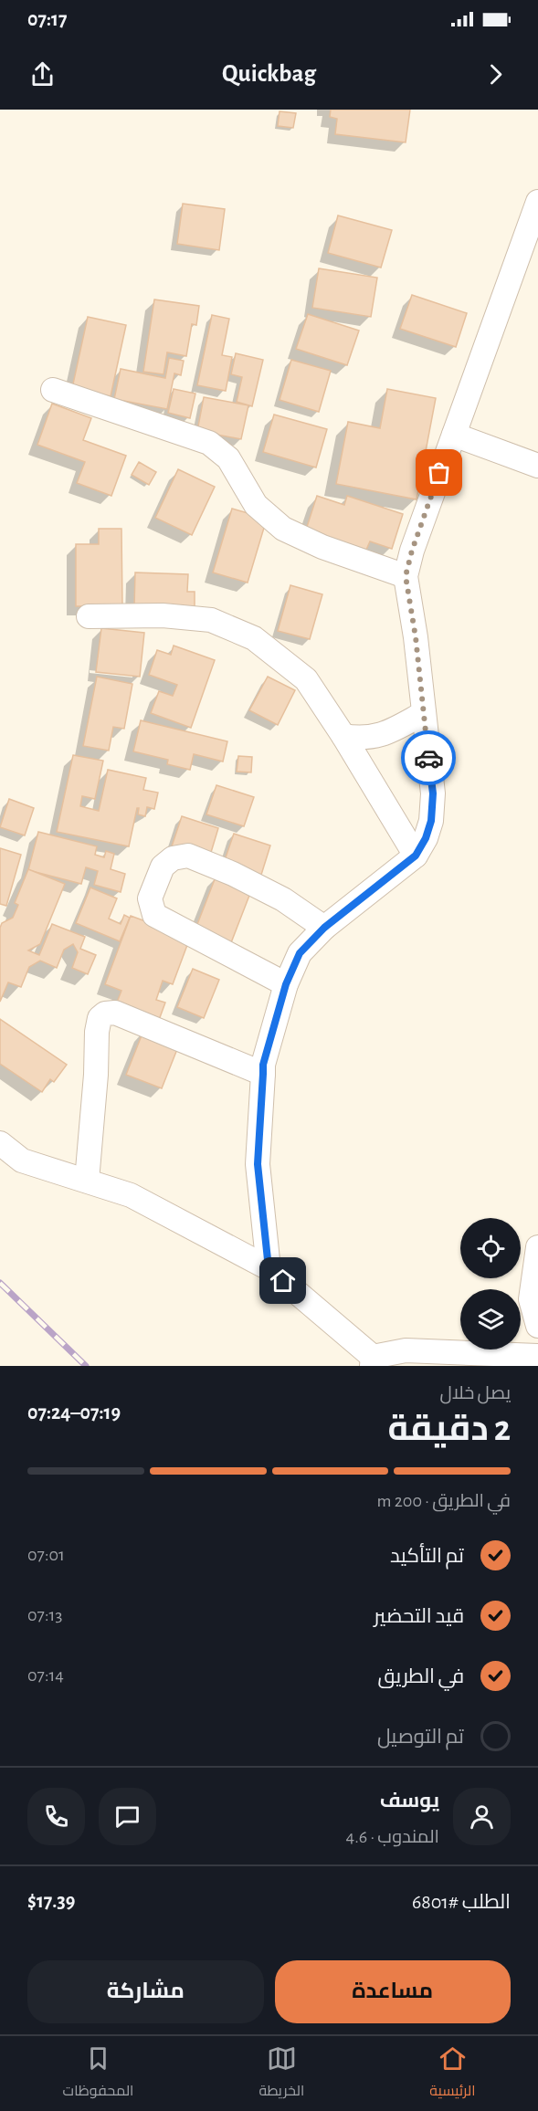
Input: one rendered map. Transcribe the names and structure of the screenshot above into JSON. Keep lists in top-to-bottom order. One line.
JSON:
{"page":{"status":"07:17","header":"Quickbag","heading":["2 دقيقة","يصل خلال","07:19–07:24"],"panel":["يوسف","المندوب · 4.6","الطلب #6801","$17.39"],"bar":"في الطريق · 200 m","list":[["تم التأكيد","07:01"],["قيد التحضير","07:13"],["في الطريق","07:14"],"تم التوصيل"],"buttons":["مساعدة","مشاركة"],"tabs":["الرئيسية","الخريطة","المحفوظات"]}}
